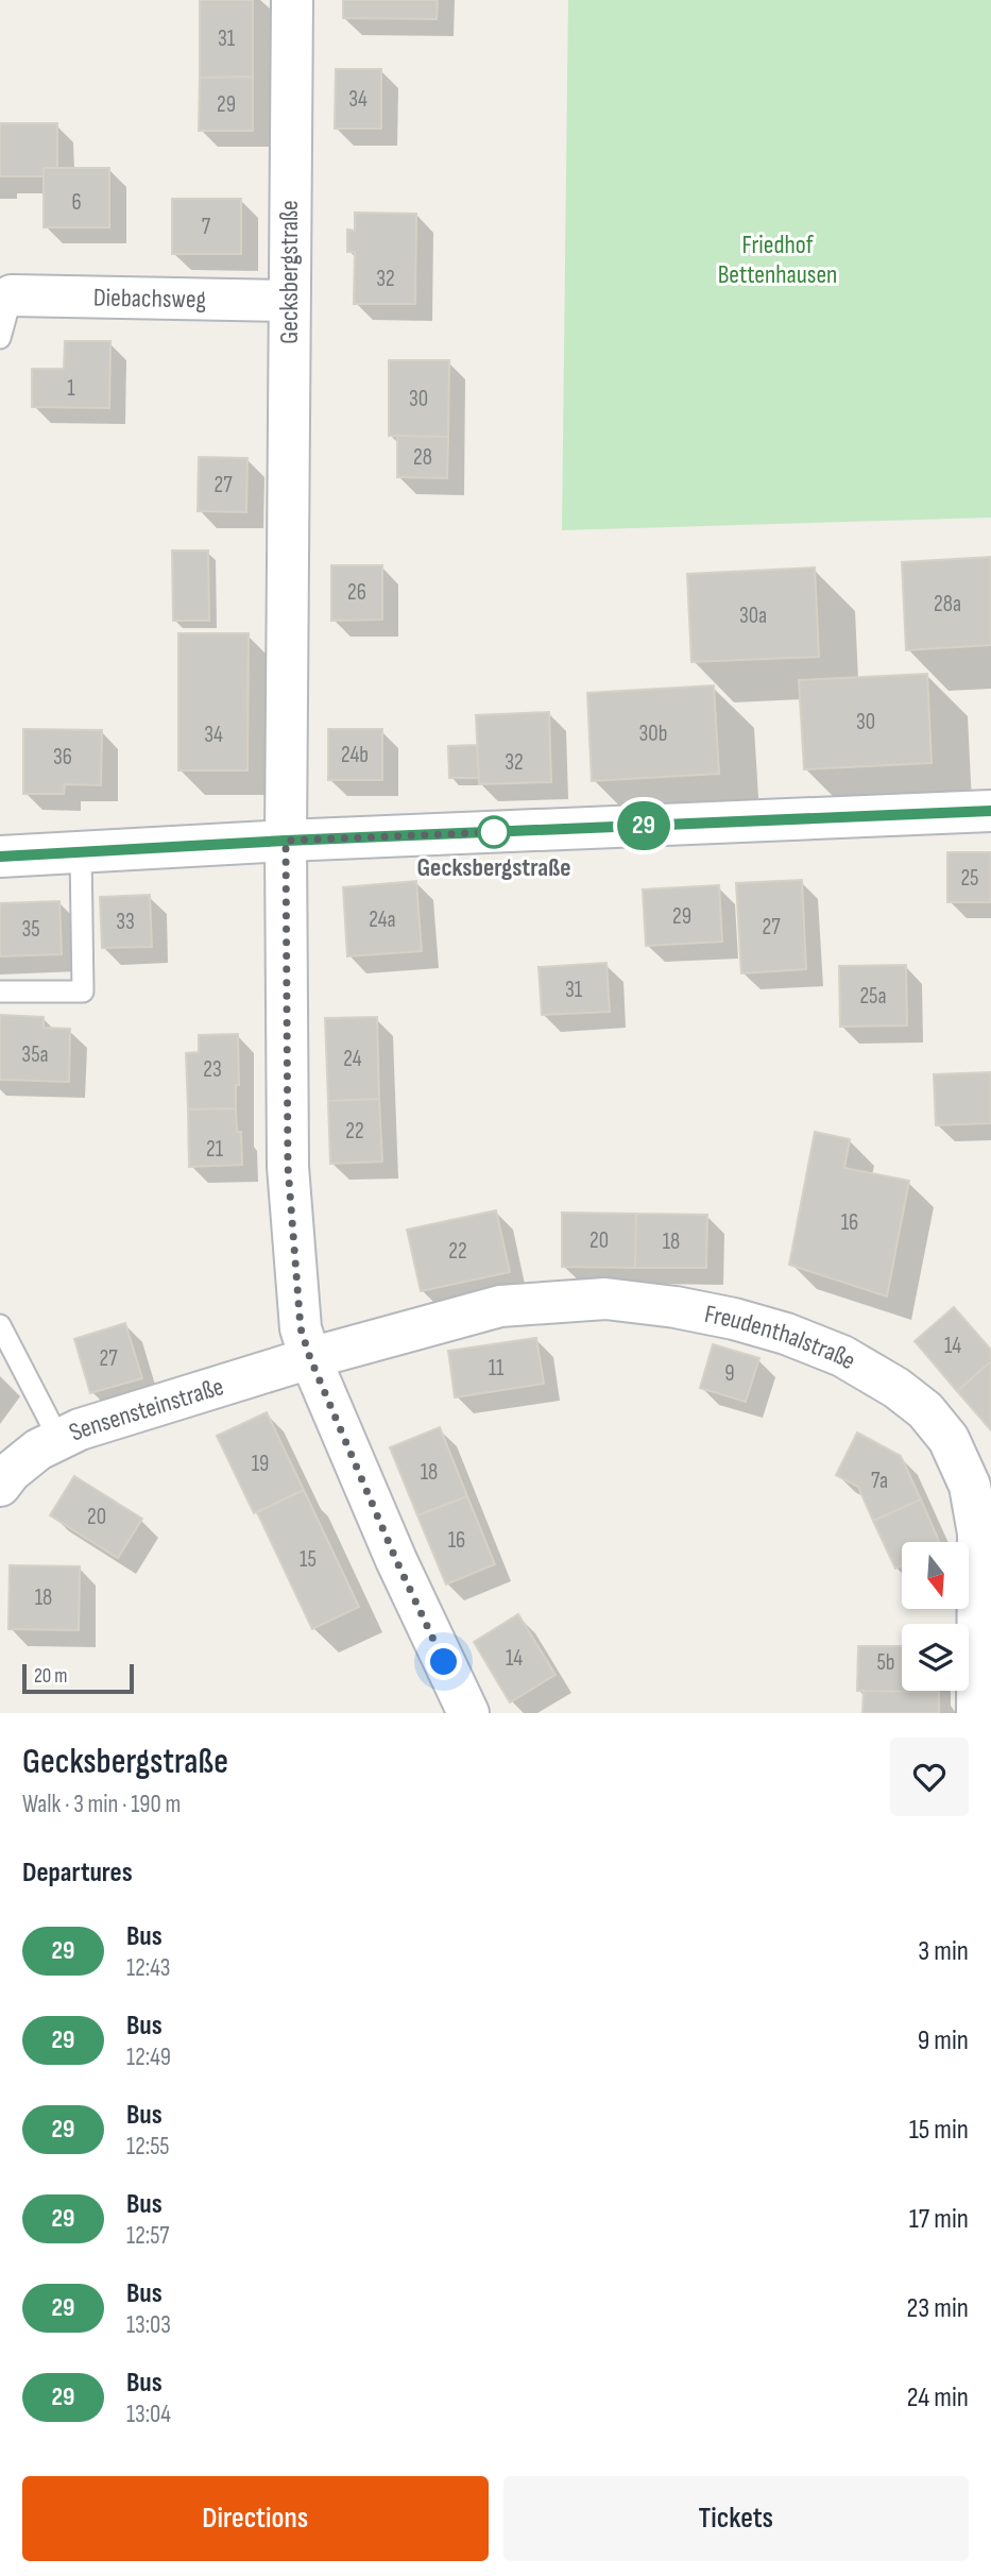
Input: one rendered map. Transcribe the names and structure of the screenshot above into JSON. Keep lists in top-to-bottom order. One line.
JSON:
{"streets":{"street":["Gecksbergstraße","Diebachsweg","Freudenthalstraße","Sensensteinstraße"]},"crossings":[["Gecksbergstraße","Diebachsweg"],["Gecksbergstraße","Freudenthalstraße"],["Gecksbergstraße","Sensensteinstraße"],["Freudenthalstraße","Sensensteinstraße"]],"parks":["Friedhof Bettenhausen"],"places":["Gecksbergstraße"],"lines":["bus line 29"],"house_numbers":["31","34","29","6","7","32","1","30","28","27","26","28a","30a","30","30b","34","24b","36","32","25","29","24a","33","27","35","31","25a","35a","24","23","22","21","16","20","18","22","14","27","11","9","19","18","7a","20","16","15","18","14","5b"],"scale_bar":"20 m","north":"bottom","page":{"on_map":"29","scale":"20 m","heading":[["Gecksbergstraße","Walk · 3 min · 190 m"],"Departures"],"list":[{"mark":"29","name":"Bus","note":"12:43","value":"3 min"},{"mark":"29","name":"Bus","note":"12:49","value":"9 min"},{"mark":"29","name":"Bus","note":"12:55","value":"15 min"},{"mark":"29","name":"Bus","note":"12:57","value":"17 min"},{"mark":"29","name":"Bus","note":"13:03","value":"23 min"},{"mark":"29","name":"Bus","note":"13:04","value":"24 min"}],"buttons":["Directions","Tickets"]}}
